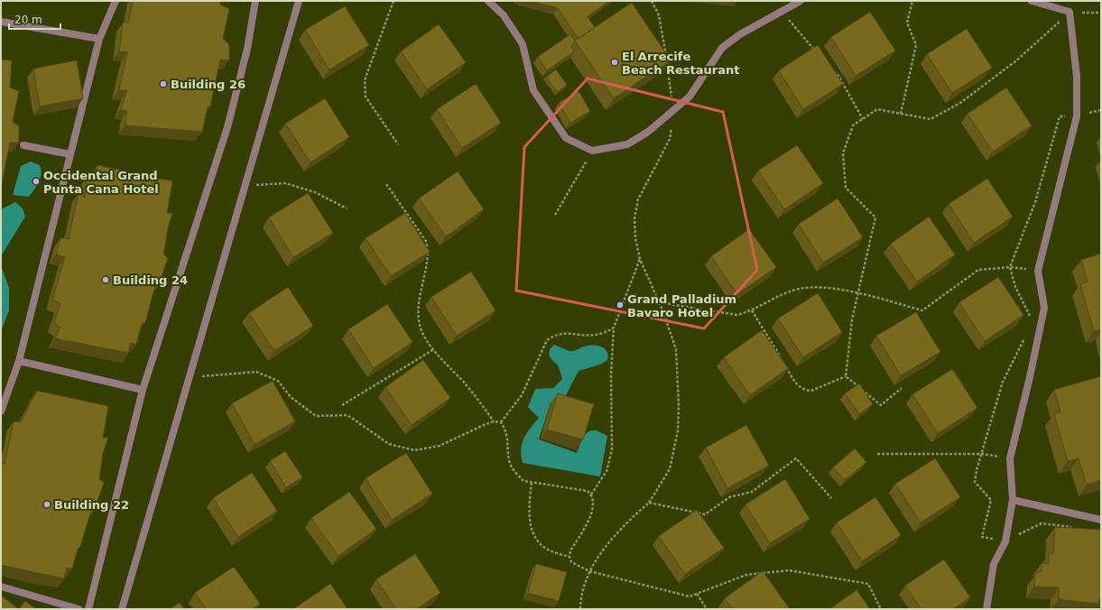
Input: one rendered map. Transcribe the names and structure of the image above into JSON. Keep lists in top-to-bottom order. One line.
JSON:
{"places":["El Arrecife Beach Restaurant","Building 26","Occidental Grand Punta Cana Hotel","Building 24","Grand Palladium Bavaro Hotel","Building 22"],"scale_bar":"20 m"}
